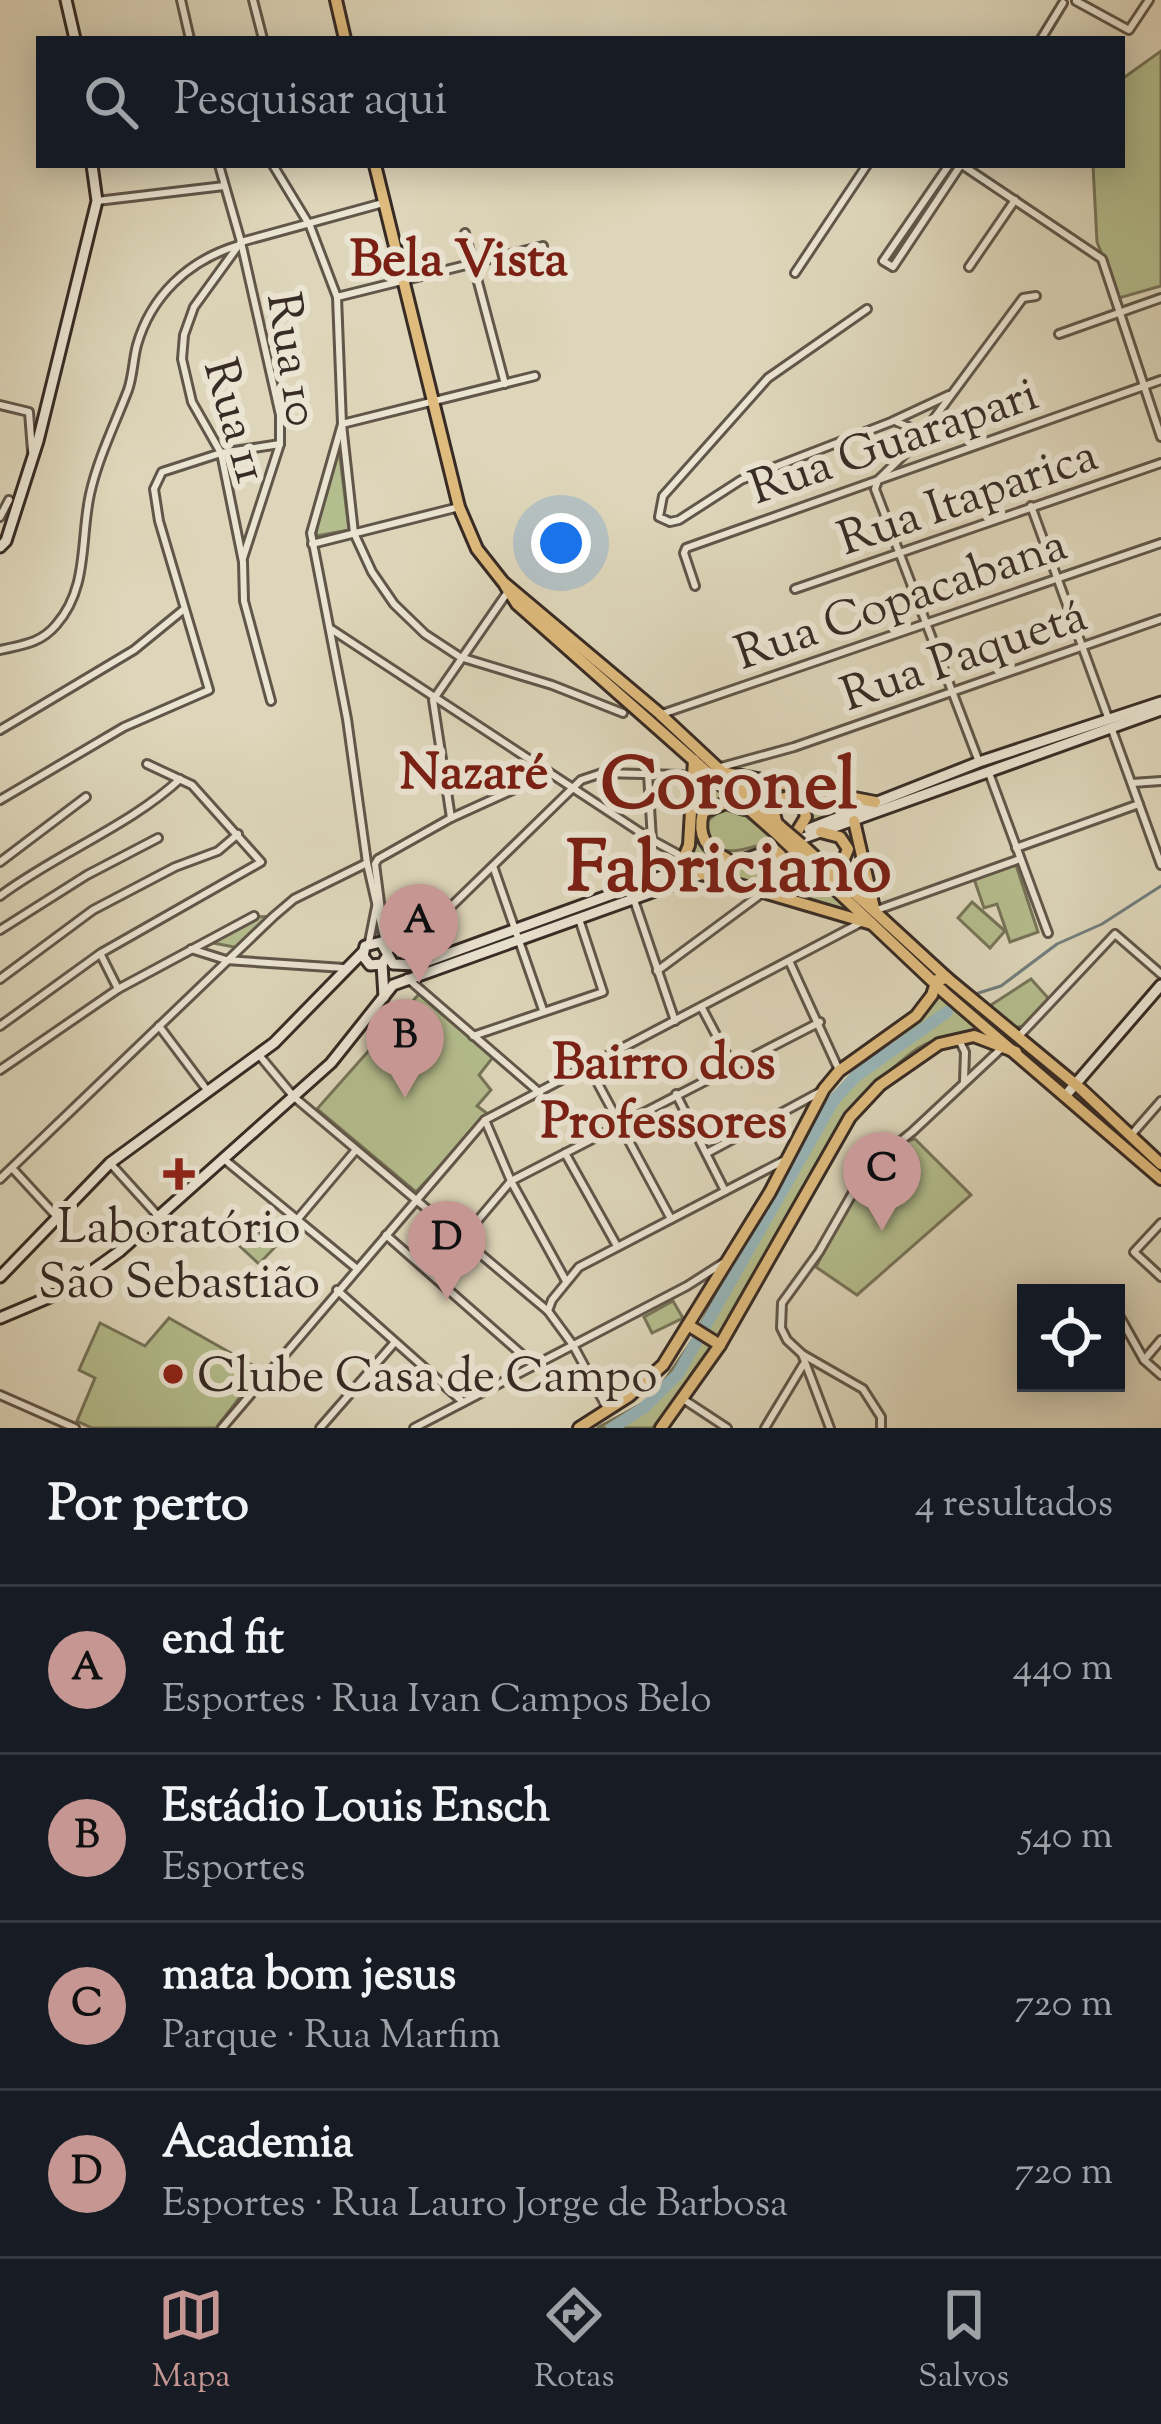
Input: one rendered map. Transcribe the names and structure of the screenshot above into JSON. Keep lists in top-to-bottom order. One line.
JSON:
{"streets":{"street":["Rua 10","Rua 11","Rua Guarapari","Rua Itaparica","Rua Copacabana","Rua Paquetá"]},"crossings":[["Rua 10","Rua 11"]],"districts":["Bela Vista","Nazaré","Coronel Fabriciano","Bairro dos Professores"],"places":{"health":["Laboratório São Sebastião"],"other":["Clube Casa de Campo"]},"page":{"search":"Pesquisar aqui","pins":["A","B","C","D"],"heading":["Por perto","4 resultados"],"list":[{"mark":"A","name":"end fit","note":"Esportes · Rua Ivan Campos Belo","value":"440 m"},{"mark":"B","name":"Estádio Louis Ensch","note":"Esportes","value":"540 m"},{"mark":"C","name":"mata bom jesus","note":"Parque · Rua Marfim","value":"720 m"},{"mark":"D","name":"Academia","note":"Esportes · Rua Lauro Jorge de Barbosa","value":"720 m"}],"nav":["Mapa","Rotas","Salvos"]}}
